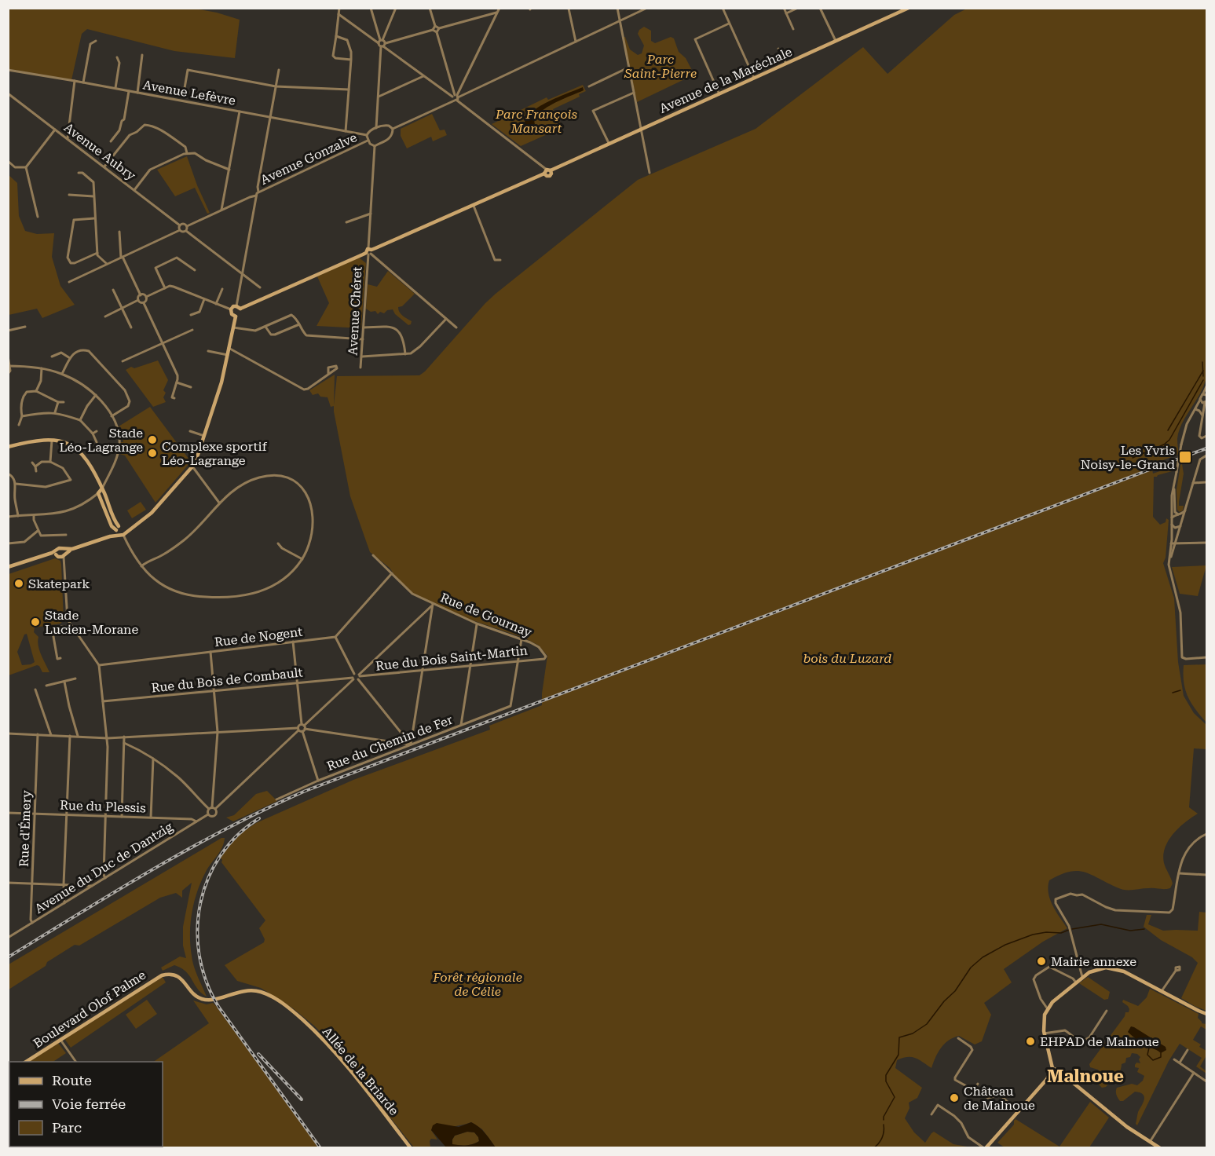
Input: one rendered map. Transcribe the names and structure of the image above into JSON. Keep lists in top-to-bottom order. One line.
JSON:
{"streets":{"street":["Avenue de la Maréchale","Avenue Lefèvre","Avenue Aubry","Avenue Gonzalve","Avenue Chéret","Rue de Gournay","Rue de Nogent","Rue du Bois Saint-Martin","Rue du Bois de Combault","Rue du Chemin de Fer","Rue du Plessis","Rue d'Émery","Avenue du Duc de Dantzig","Boulevard Olof Palme","Allée de la Briarde"]},"crossings":[["Avenue Lefèvre","Avenue Gonzalve"],["Avenue Lefèvre","Avenue Chéret"],["Avenue Aubry","Avenue Gonzalve"],["Avenue Gonzalve","Avenue Chéret"],["Rue de Gournay","Rue du Bois Saint-Martin"],["Rue du Bois Saint-Martin","Rue du Bois de Combault"],["Rue du Bois Saint-Martin","Rue du Chemin de Fer"],["Rue du Plessis","Rue d'Émery"],["Rue du Plessis","Avenue du Duc de Dantzig"],["Rue d'Émery","Avenue du Duc de Dantzig"],["Boulevard Olof Palme","Allée de la Briarde"]],"districts":["Malnoue"],"parks":["Parc Saint-Pierre","Parc François Mansart","bois du Luzard","Forêt régionale de Célie"],"places":{"other":["Stade Léo-Lagrange","Complexe sportif Léo-Lagrange","Skatepark","Stade Lucien-Morane","Mairie annexe","EHPAD de Malnoue","Château de Malnoue"],"transit":["Les Yvris Noisy-le-Grand"]},"legend":["Route","Voie ferrée","Parc"]}
